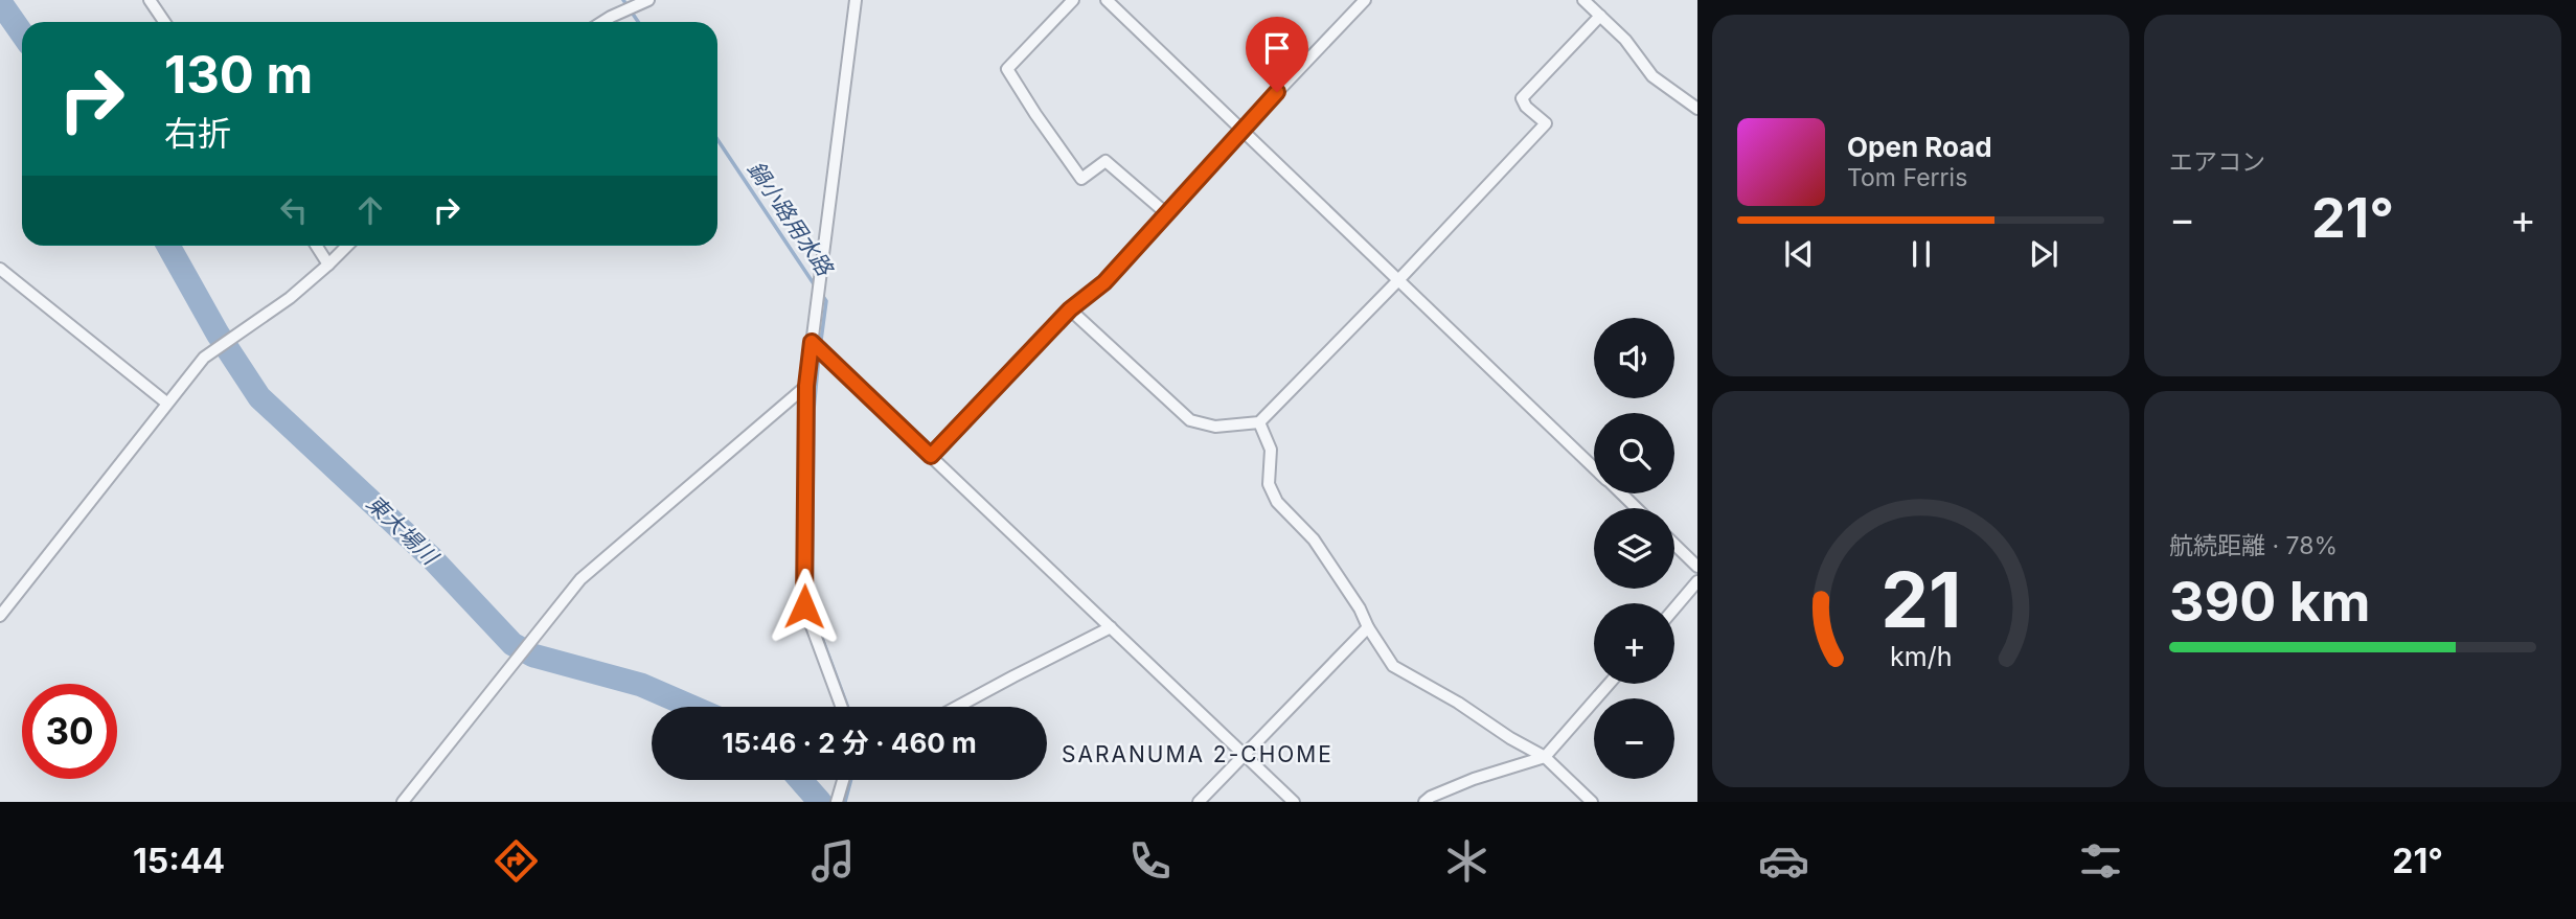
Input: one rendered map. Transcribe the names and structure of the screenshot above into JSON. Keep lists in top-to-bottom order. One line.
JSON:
{"districts":["SARANUMA 2-CHOME"],"water":["鍋小路用水路","東大場川"],"page":{"tile":["エアコン",["航続距離 · 78%","390 km"]],"turn":["130 m","右折"],"song":["Open Road","Tom Ferris"],"heat":["−","21°","+"],"map_buttons":["+","−"],"limit":"30","trip":"15:46 · 2 分 · 460 m","tabs":["15:44","21°"],"gauge":["21","km/h"]}}
